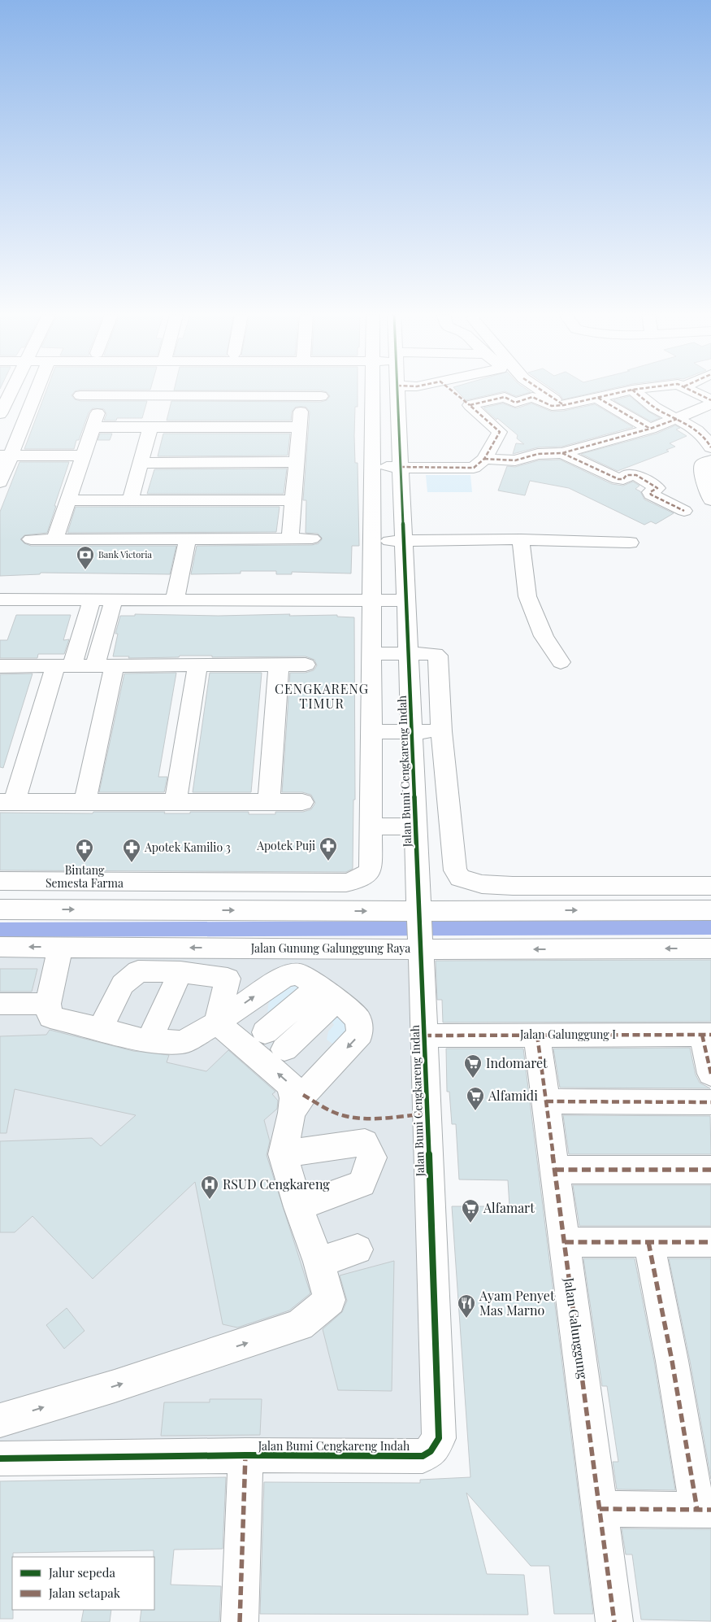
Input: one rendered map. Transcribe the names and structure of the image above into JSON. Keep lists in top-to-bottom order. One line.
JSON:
{"streets":{"street":["Jalan Bumi Cengkareng Indah","Jalan Gunung Galunggung Raya","Jalan Galunggung I","Jalan Galunggung"]},"crossings":[["Jalan Bumi Cengkareng Indah","Jalan Gunung Galunggung Raya"],["Jalan Bumi Cengkareng Indah","Jalan Galunggung I"],["Jalan Galunggung I","Jalan Galunggung"]],"districts":["CENGKARENG TIMUR"],"places":{"bank":["Bank Victoria"],"pharmacy":["Apotek Puji","Bintang Semesta Farma","Apotek Kamilio 3"],"supermarket":["Indomaret","Alfamidi","Alfamart"],"hospital":["RSUD Cengkareng"],"restaurant":["Ayam Penyet Mas Marno"]},"legend":["Jalur sepeda","Jalan setapak"]}
